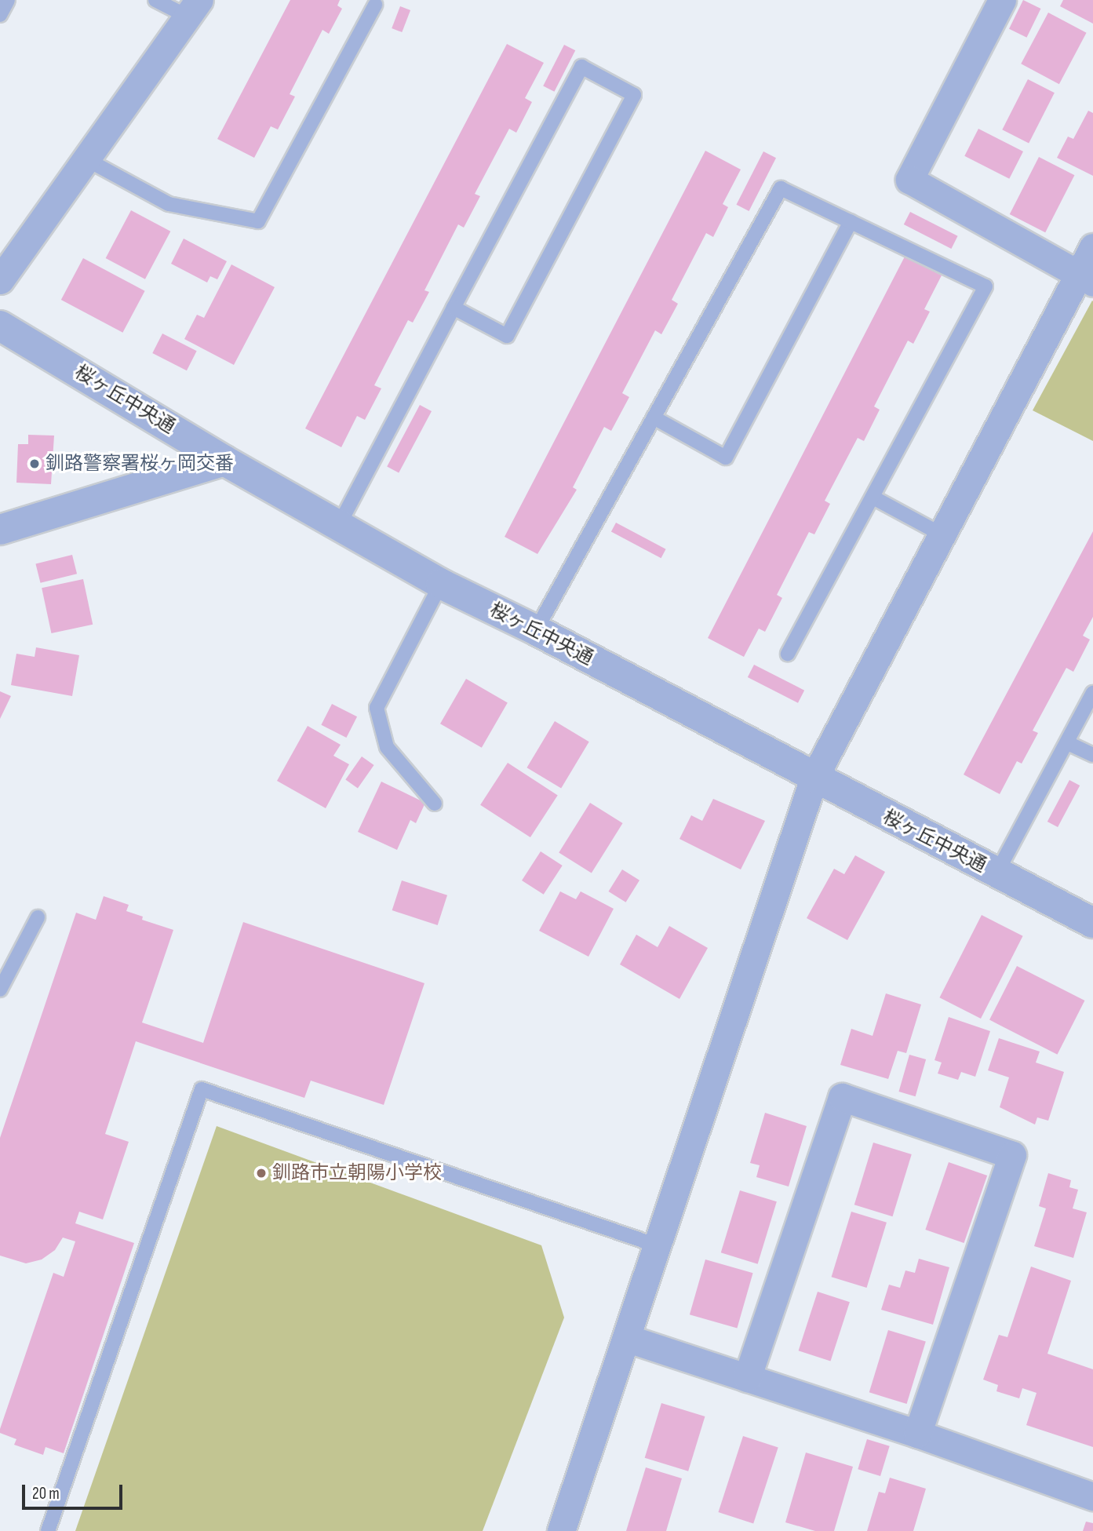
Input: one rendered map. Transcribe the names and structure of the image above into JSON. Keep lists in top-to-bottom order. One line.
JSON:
{"streets":{"street":["桜ヶ丘中央通"]},"places":["釧路警察署桜ヶ岡交番","釧路市立朝陽小学校"],"scale_bar":"20 m"}
